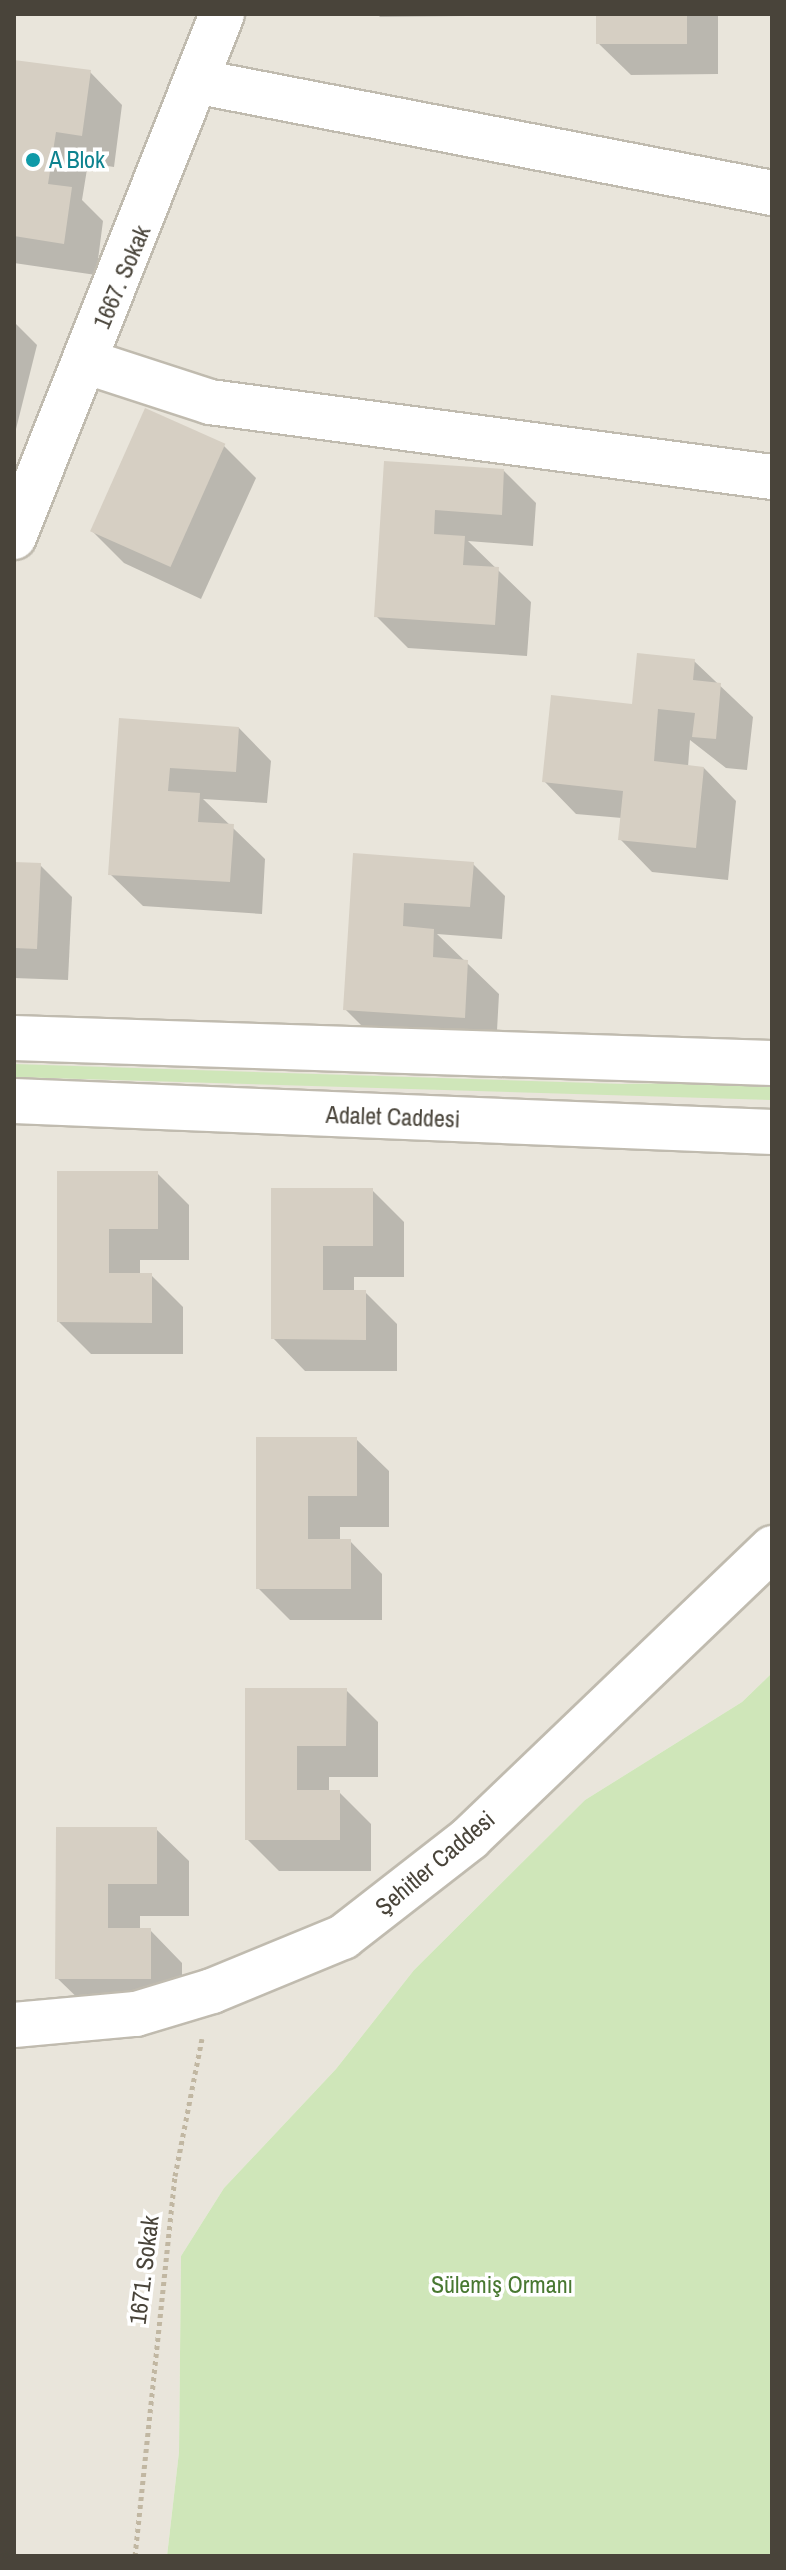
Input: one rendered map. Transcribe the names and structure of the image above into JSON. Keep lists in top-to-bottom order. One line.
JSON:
{"streets":{"street":["1667. Sokak","Adalet Caddesi","Şehitler Caddesi"],"path":["1671. Sokak"]},"crossings":[["Şehitler Caddesi","1671. Sokak"]],"parks":["Sülemiş Ormanı"],"places":["A Blok"]}
